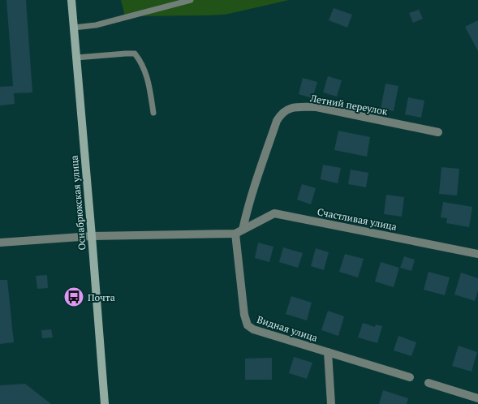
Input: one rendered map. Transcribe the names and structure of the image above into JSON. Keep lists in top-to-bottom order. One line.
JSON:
{"streets":{"street":["Летний переулок","Оснабрюкская улица","Счастливая улица","Видная улица"]},"crossings":[["Летний переулок","Счастливая улица"],["Летний переулок","Видная улица"],["Счастливая улица","Видная улица"]],"places":{"bus stop":["Почта"]}}
